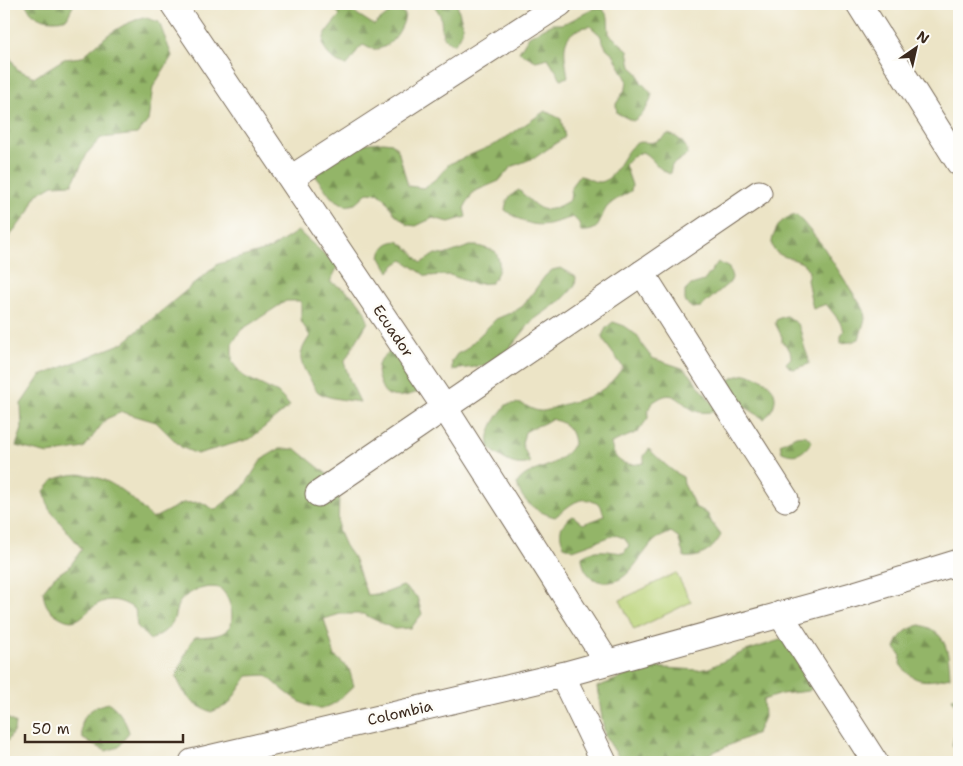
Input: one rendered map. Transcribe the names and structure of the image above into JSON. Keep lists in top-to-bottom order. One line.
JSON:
{"streets":{"street":["Ecuador","Colombia"]},"crossings":[["Ecuador","Colombia"]],"scale_bar":"50 m","north":"top right"}
